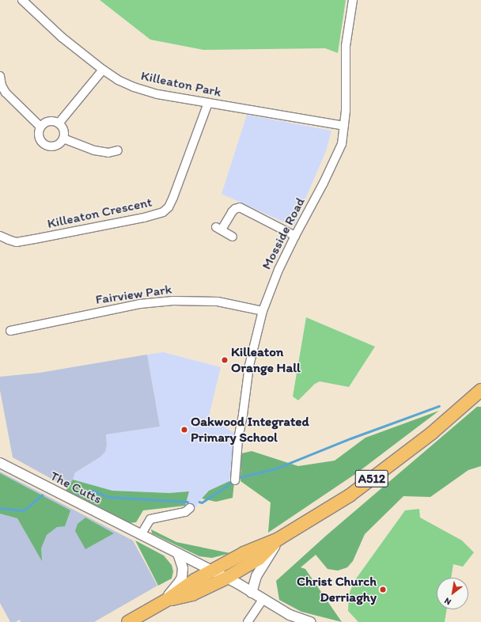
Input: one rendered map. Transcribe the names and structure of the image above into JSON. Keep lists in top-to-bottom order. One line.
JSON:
{"streets":{"highway":["A512"],"street":["Killeaton Park","Killeaton Crescent","Mosside Road","Fairview Park","The Cutts"]},"crossings":[["Killeaton Park","Killeaton Crescent"],["Killeaton Park","Mosside Road"],["Mosside Road","Fairview Park"],["A512","The Cutts"]],"places":["Killeaton Orange Hall","Oakwood Integrated Primary School","Christ Church Derriaghy"],"north":"bottom left"}
